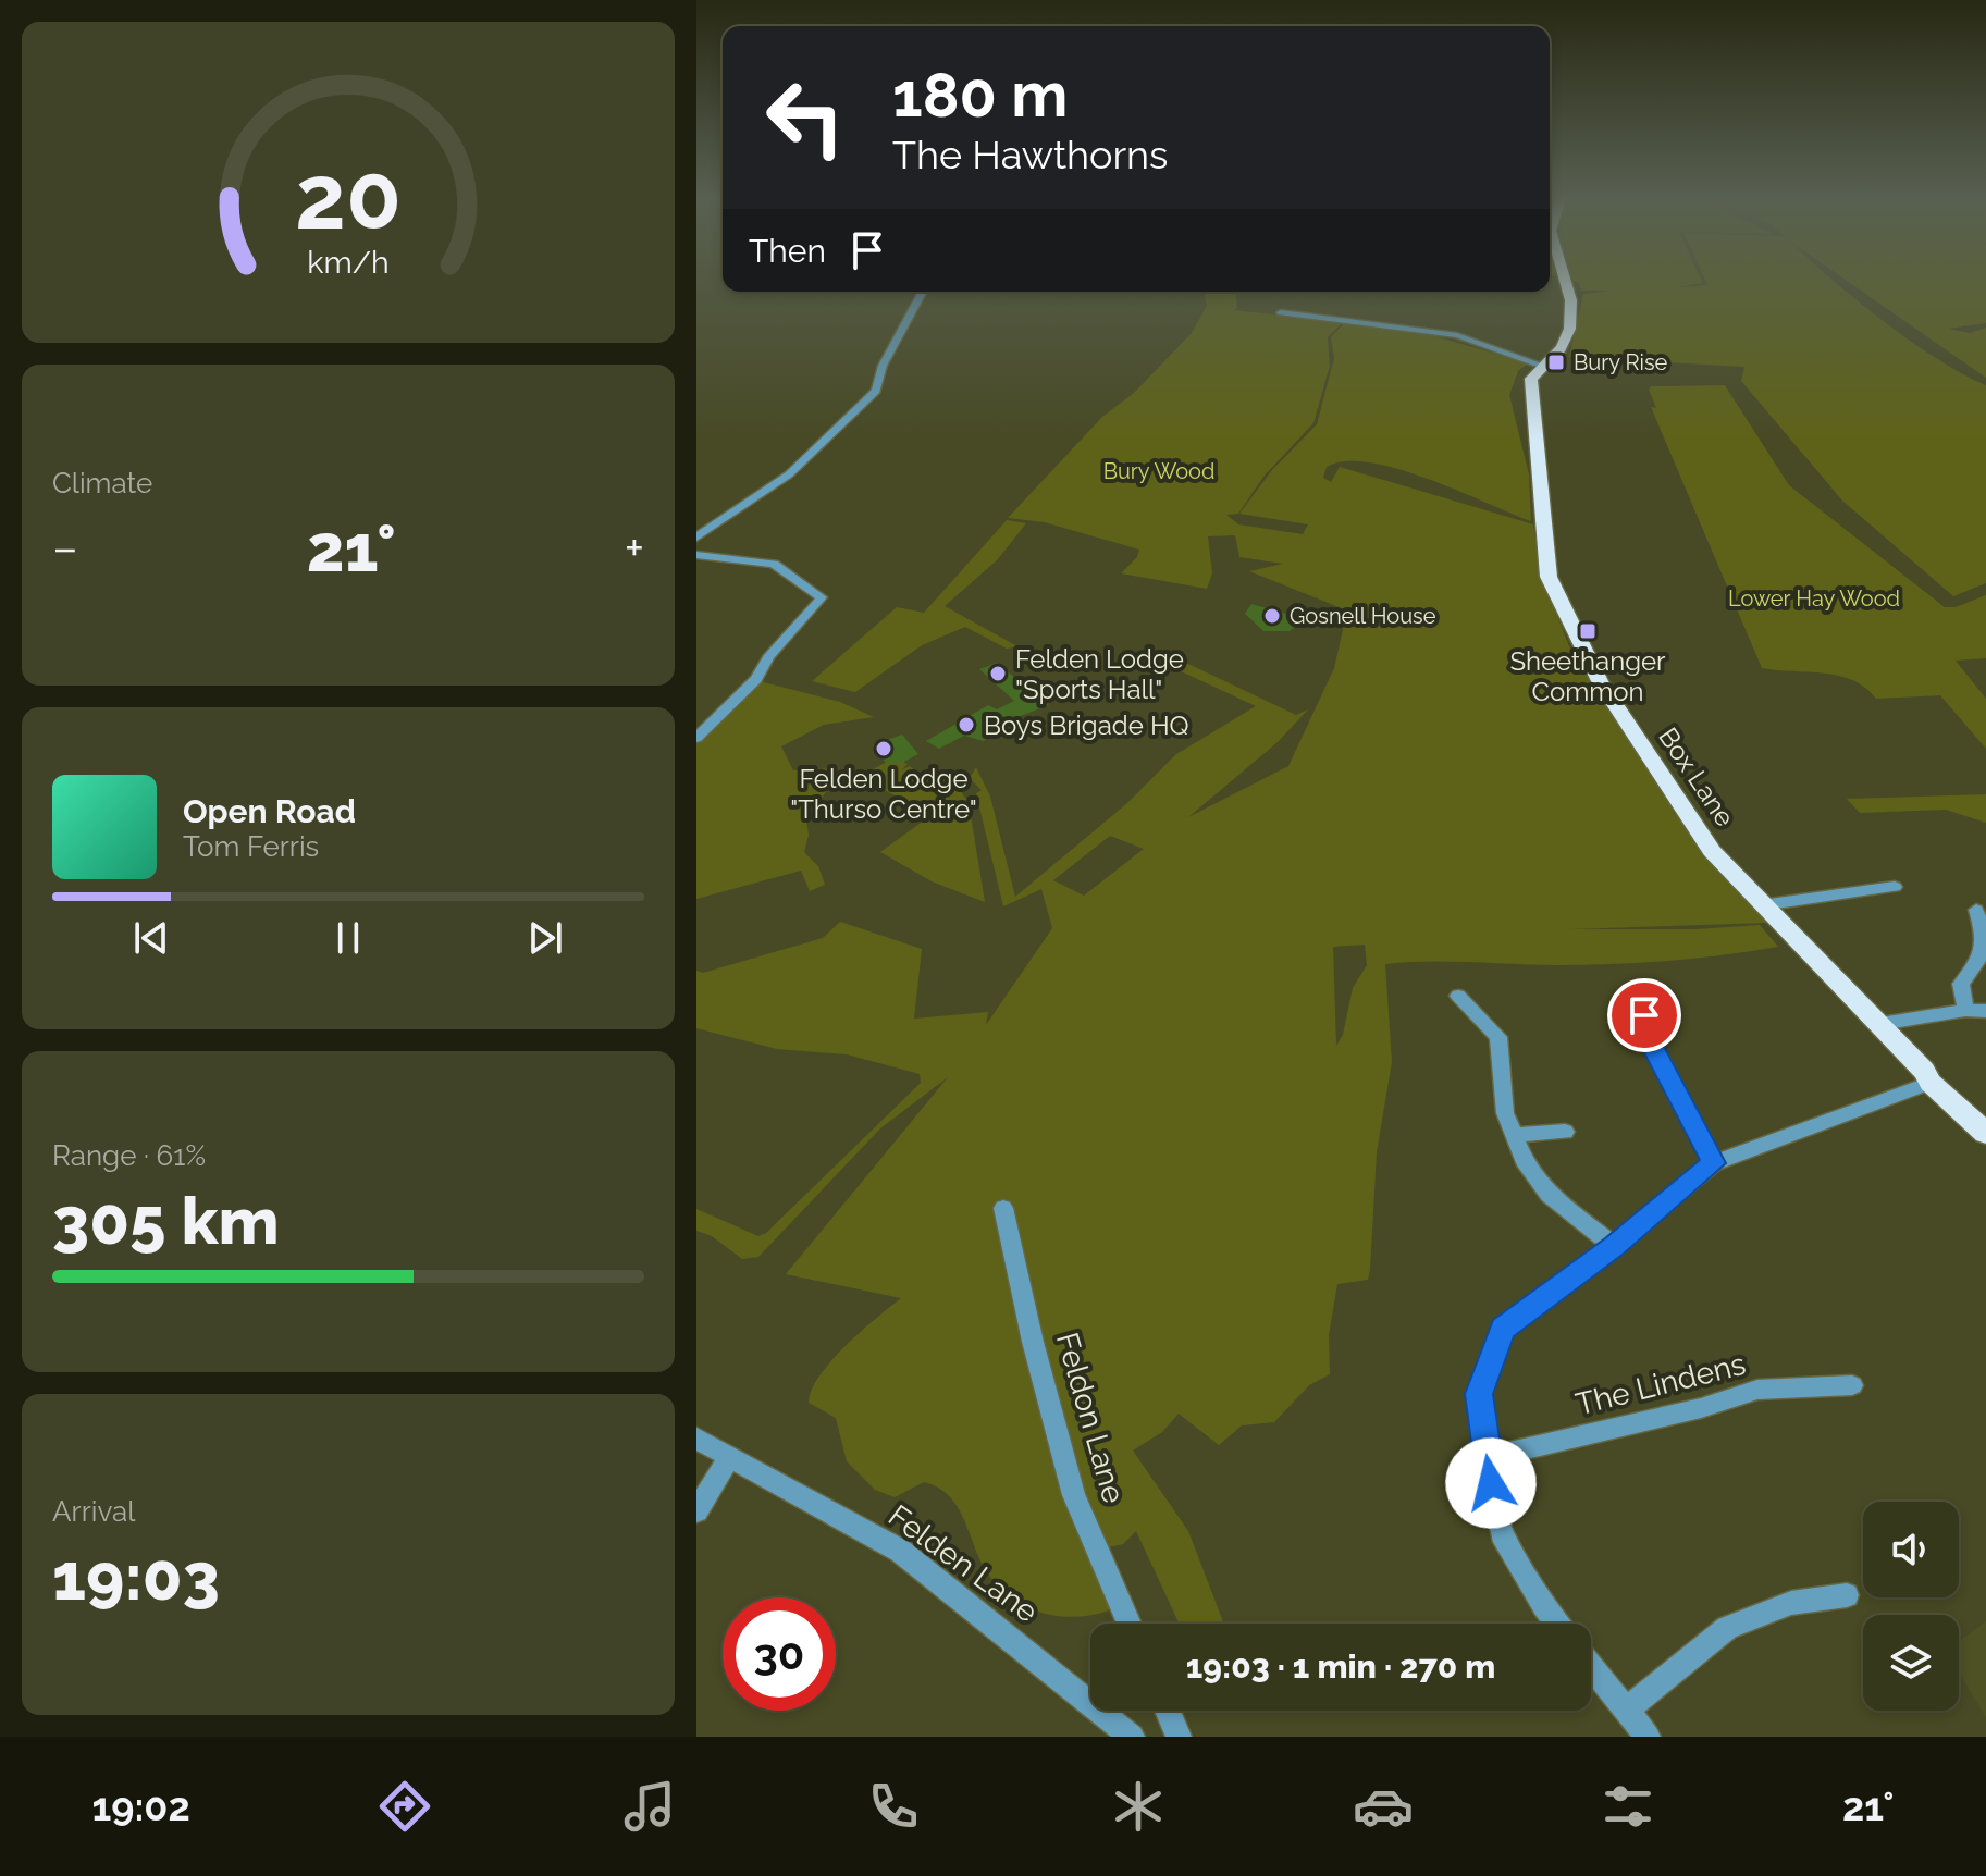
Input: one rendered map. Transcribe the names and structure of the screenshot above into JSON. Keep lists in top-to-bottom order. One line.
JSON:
{"streets":{"main road":["Box Lane"],"street":["The Lindens","Feldon Lane","Felden Lane"]},"parks":["Bury Wood","Lower Hay Wood"],"places":{"transit":["Bury Rise","Sheethanger Common"],"other":["Gosnell House","Felden Lodge \"Sports Hall\"","Boys Brigade HQ","Felden Lodge \"Thurso Centre\""]},"page":{"turn":["180 m","The Hawthorns"],"then":"Then","tile":["Climate",["Range · 61%","305 km"],["Arrival","19:03"]],"heat":["−","21°","+"],"song":["Open Road","Tom Ferris"],"limit":"30","trip":"19:03 · 1 min · 270 m","tabs":["19:02","21°"],"gauge":["20","km/h"]}}
